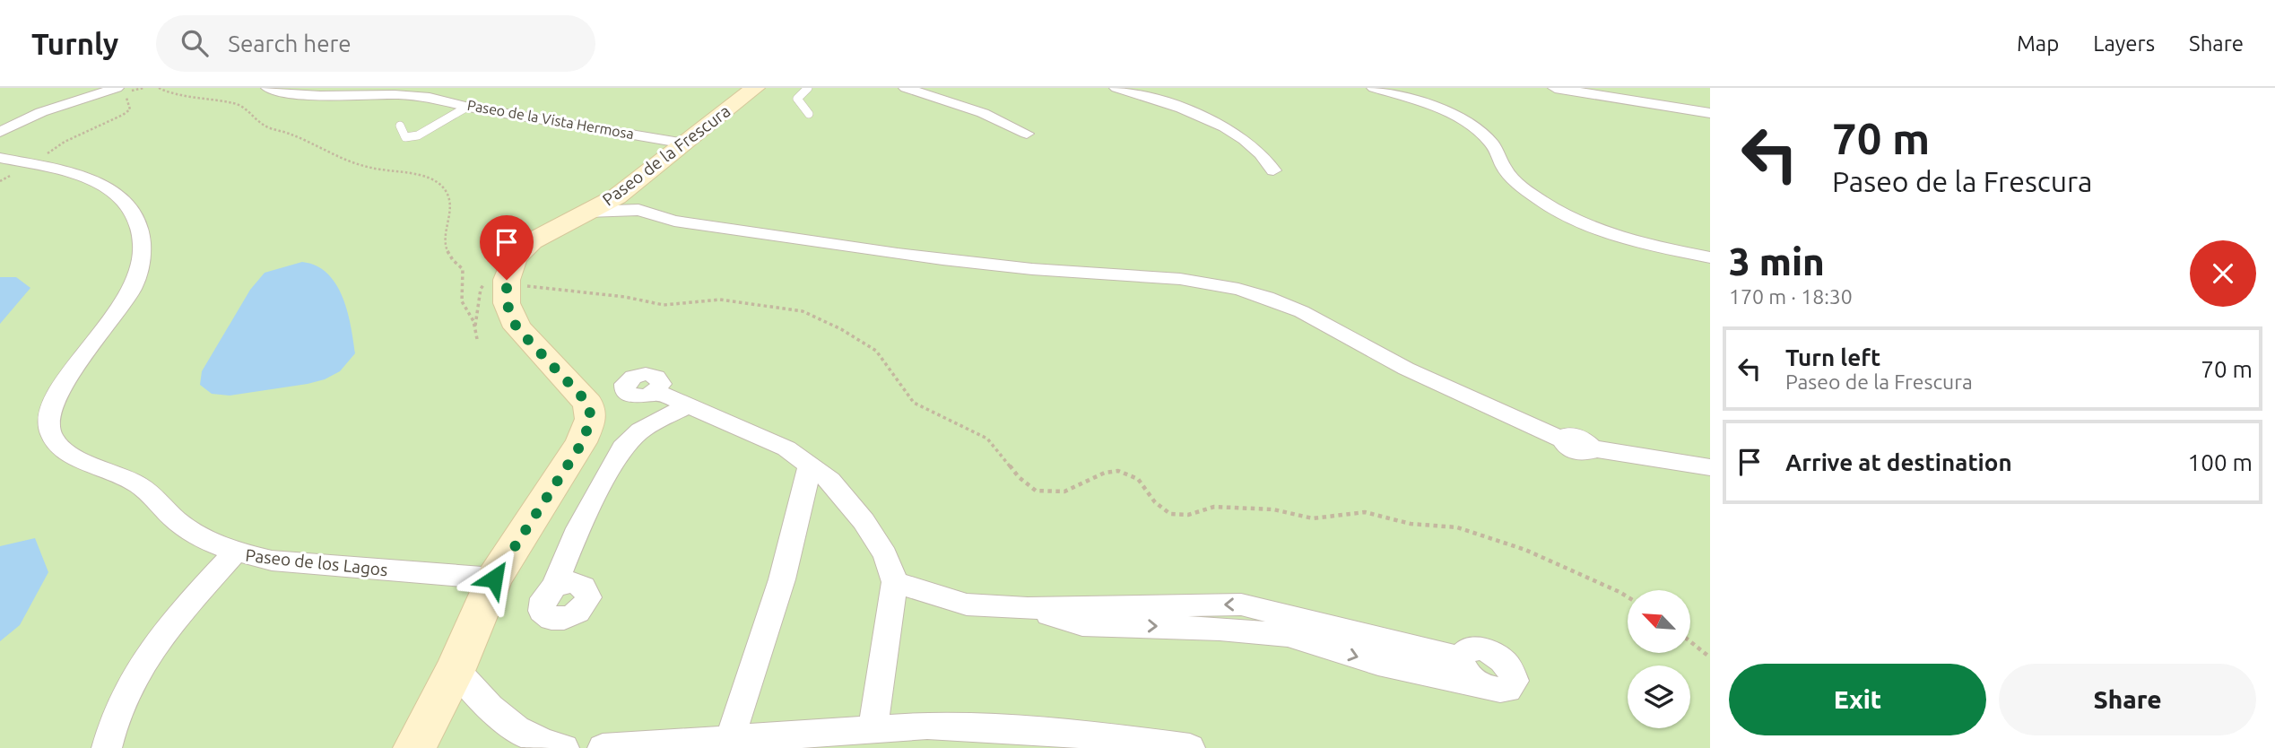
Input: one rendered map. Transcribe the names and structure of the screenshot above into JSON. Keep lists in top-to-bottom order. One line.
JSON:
{"streets":{"street":["Paseo de la Vista Hermosa","Paseo de la Frescura","Paseo de los Lagos"]},"crossings":[["Paseo de la Vista Hermosa","Paseo de la Frescura"]],"north":"top left","page":{"header":"Turnly","search":"Search here","nav":["Map","Layers","Share"],"turn":["70 m","Paseo de la Frescura"],"heading":["3 min","170 m · 18:30"],"list":[{"name":"Turn left","note":"Paseo de la Frescura","value":"70 m"},{"name":"Arrive at destination","value":"100 m"}],"buttons":["Exit","Share"]}}
